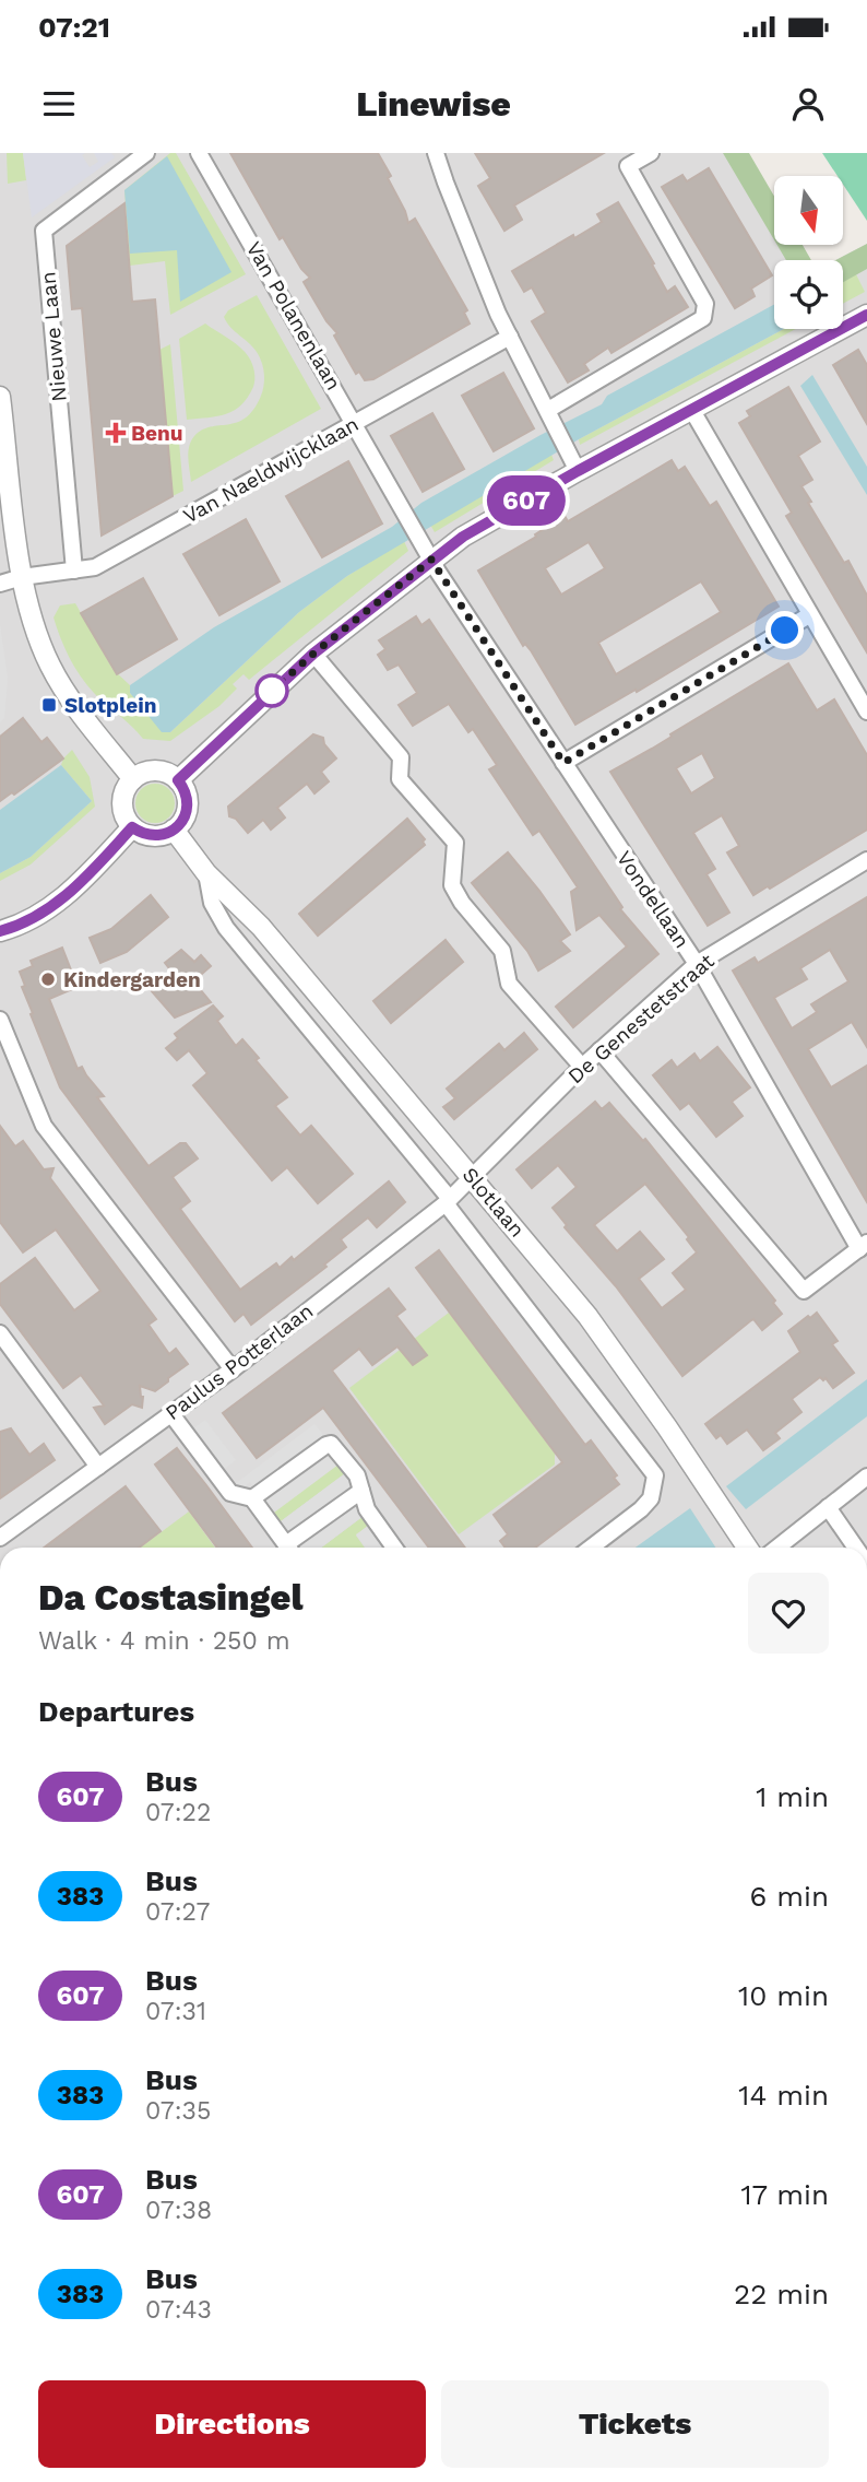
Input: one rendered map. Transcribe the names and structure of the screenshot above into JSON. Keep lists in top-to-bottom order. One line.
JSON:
{"streets":{"street":["Van Polanenlaan","Nieuwe Laan","Van Naeldwijcklaan","Vondellaan","De Genestetstraat","Slotlaan","Paulus Potterlaan"]},"crossings":[["Van Polanenlaan","Van Naeldwijcklaan"],["Van Polanenlaan","Vondellaan"],["Nieuwe Laan","Van Naeldwijcklaan"],["Vondellaan","De Genestetstraat"],["De Genestetstraat","Slotlaan"],["De Genestetstraat","Paulus Potterlaan"],["Slotlaan","Paulus Potterlaan"]],"places":{"health":["Benu"],"transit":["Slotplein"],"other":["Kindergarden"]},"lines":["bus line 607"],"north":"bottom","page":{"status":"07:21","header":"Linewise","on_map":"607","heading":[["Da Costasingel","Walk · 4 min · 250 m"],"Departures"],"list":[{"mark":"607","name":"Bus","note":"07:22","value":"1 min"},{"mark":"383","name":"Bus","note":"07:27","value":"6 min"},{"mark":"607","name":"Bus","note":"07:31","value":"10 min"},{"mark":"383","name":"Bus","note":"07:35","value":"14 min"},{"mark":"607","name":"Bus","note":"07:38","value":"17 min"},{"mark":"383","name":"Bus","note":"07:43","value":"22 min"}],"buttons":["Directions","Tickets"]}}
